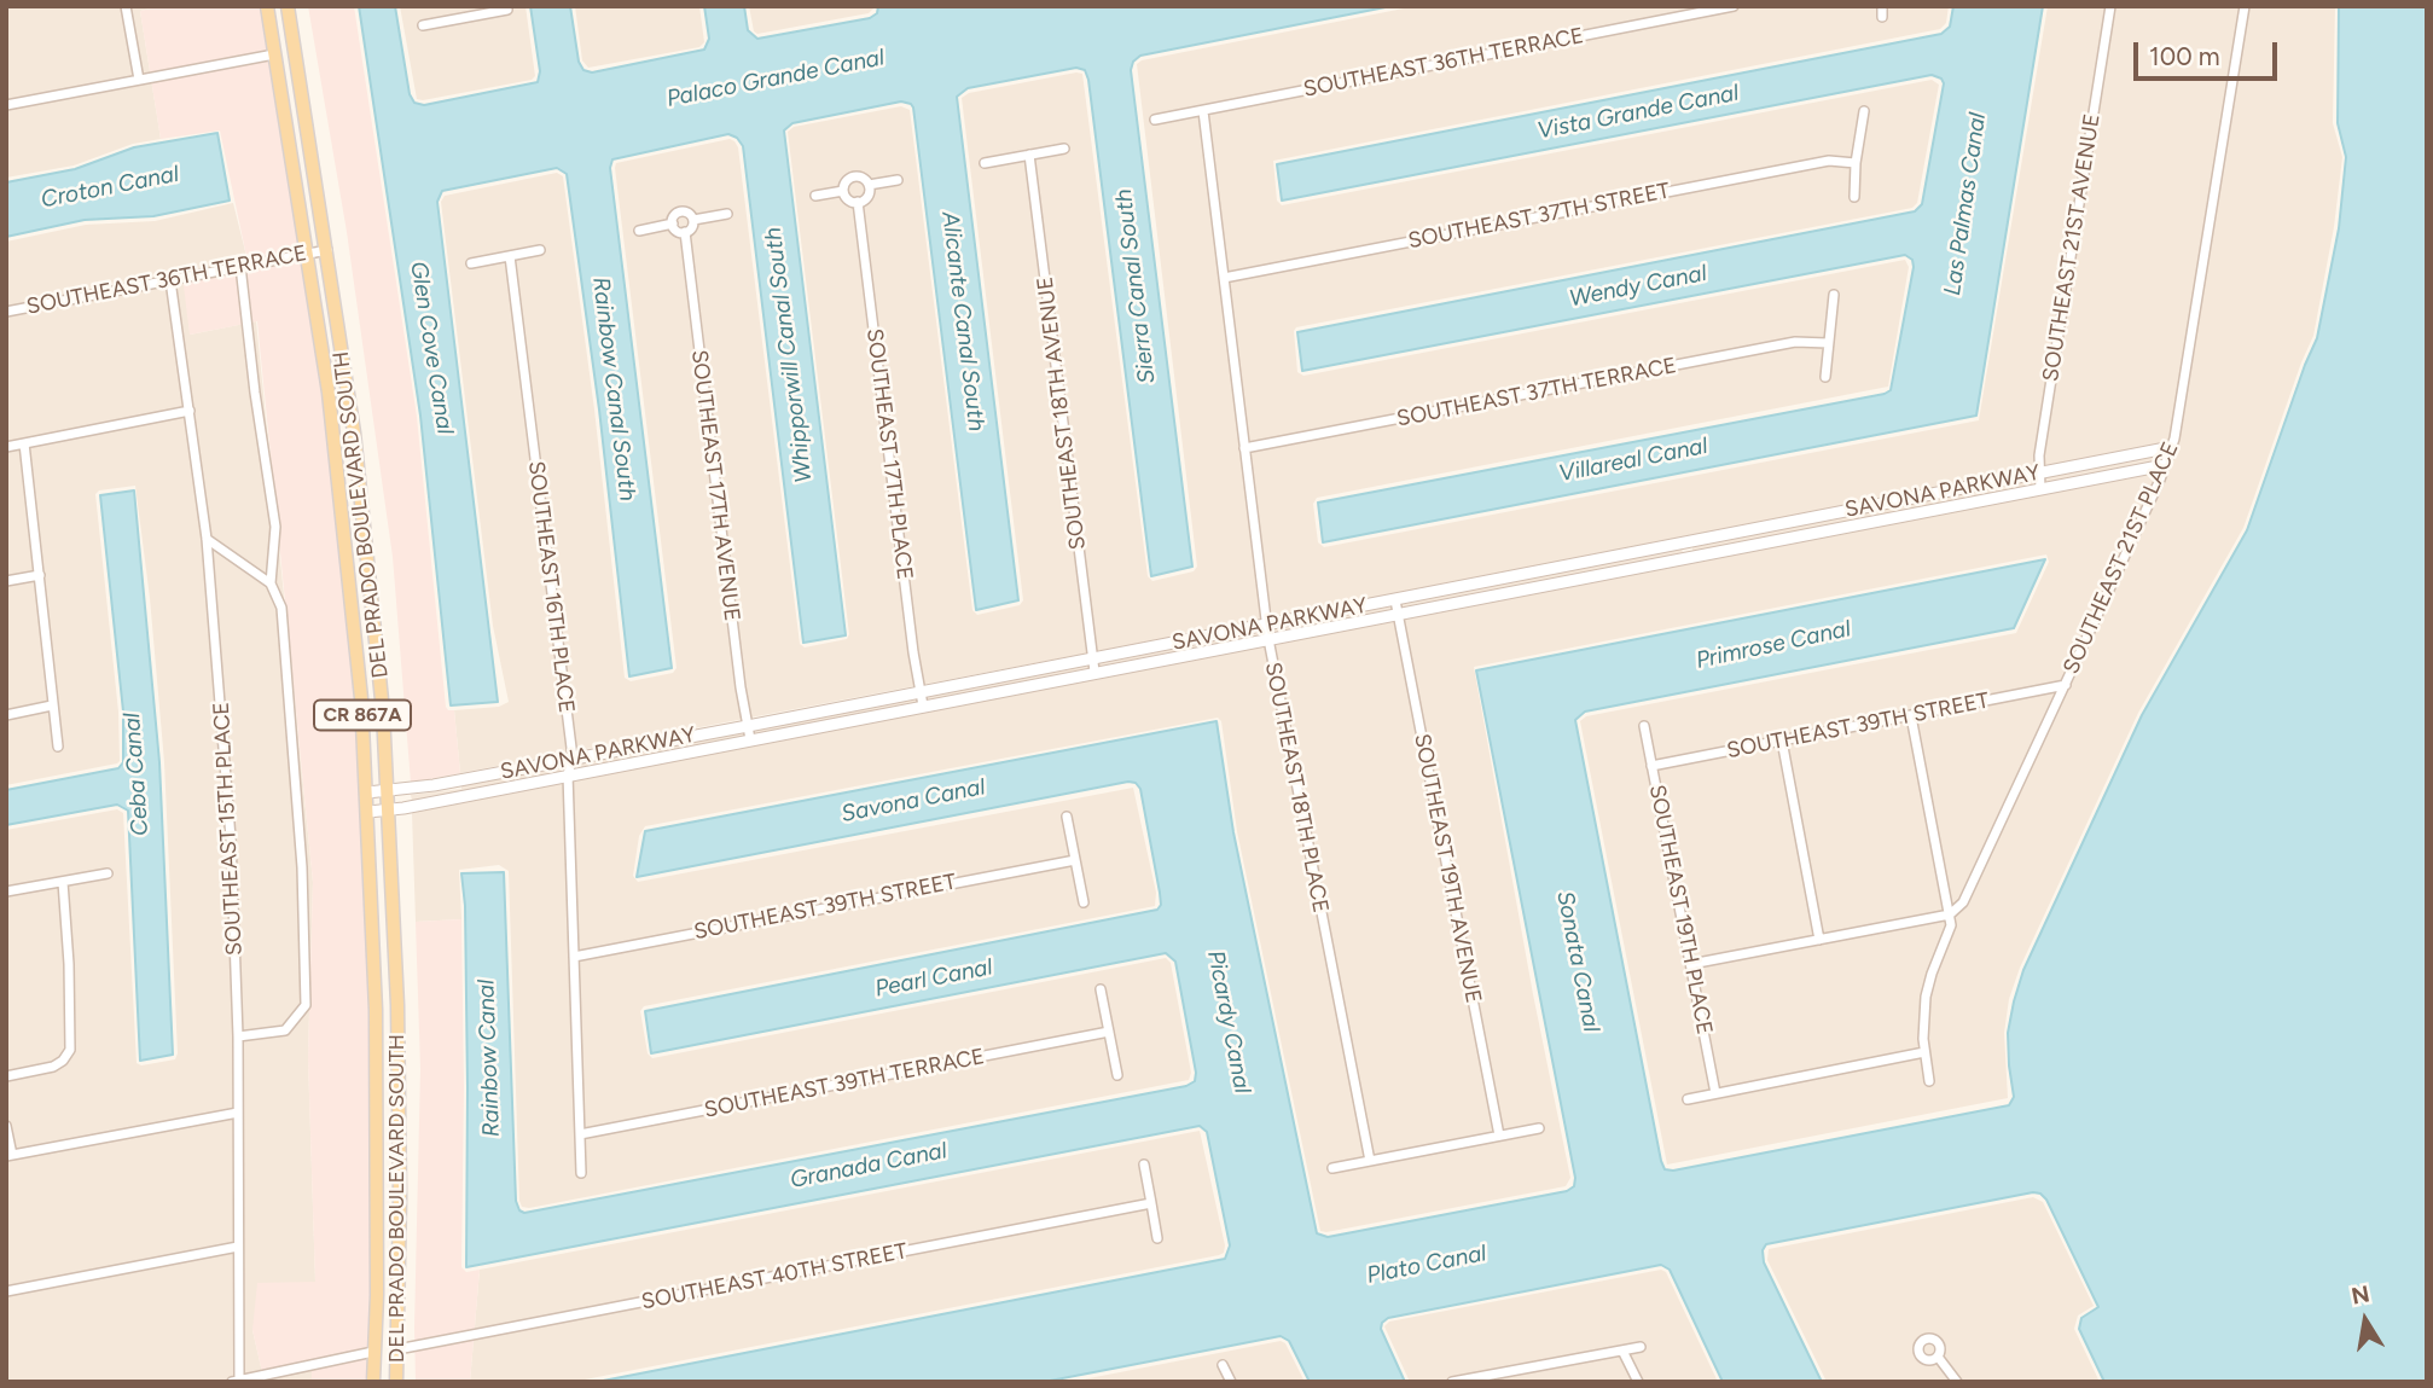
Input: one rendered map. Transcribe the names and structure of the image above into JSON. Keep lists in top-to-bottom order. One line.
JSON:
{"streets":{"main road":["DEL PRADO BOULEVARD SOUTH","CR 867A"],"street":["SOUTHEAST 36TH TERRACE","SOUTHEAST 37TH STREET","SOUTHEAST 21ST AVENUE","SOUTHEAST 37TH TERRACE","SOUTHEAST 18TH AVENUE","SOUTHEAST 17TH PLACE","SOUTHEAST 17TH AVENUE","SAVONA PARKWAY","SOUTHEAST 21ST PLACE","SOUTHEAST 16TH PLACE","SOUTHEAST 39TH STREET","SOUTHEAST 18TH PLACE","SOUTHEAST 15TH PLACE","SOUTHEAST 19TH AVENUE","SOUTHEAST 19TH PLACE","SOUTHEAST 39TH TERRACE","SOUTHEAST 40TH STREET"]},"crossings":[["SOUTHEAST 36TH TERRACE","DEL PRADO BOULEVARD SOUTH"],["SOUTHEAST 36TH TERRACE","SOUTHEAST 18TH PLACE"],["SOUTHEAST 36TH TERRACE","SOUTHEAST 15TH PLACE"],["SOUTHEAST 37TH STREET","SOUTHEAST 18TH PLACE"],["SOUTHEAST 21ST AVENUE","SAVONA PARKWAY"],["SOUTHEAST 37TH TERRACE","SOUTHEAST 18TH PLACE"],["SOUTHEAST 18TH AVENUE","SAVONA PARKWAY"],["SOUTHEAST 17TH PLACE","SAVONA PARKWAY"],["SOUTHEAST 17TH AVENUE","SAVONA PARKWAY"],["SAVONA PARKWAY","DEL PRADO BOULEVARD SOUTH"],["SAVONA PARKWAY","SOUTHEAST 21ST PLACE"],["SAVONA PARKWAY","SOUTHEAST 16TH PLACE"],["SAVONA PARKWAY","SOUTHEAST 18TH PLACE"],["SAVONA PARKWAY","SOUTHEAST 19TH AVENUE"],["DEL PRADO BOULEVARD SOUTH","SOUTHEAST 40TH STREET"],["SOUTHEAST 21ST PLACE","SOUTHEAST 39TH STREET"],["SOUTHEAST 16TH PLACE","SOUTHEAST 39TH STREET"],["SOUTHEAST 16TH PLACE","SOUTHEAST 39TH TERRACE"],["SOUTHEAST 39TH STREET","SOUTHEAST 19TH PLACE"]],"water":["Palaco Grande Canal","Vista Grande Canal","Croton Canal","Las Palmas Canal","Sierra Canal South","Wendy Canal","Alicante Canal South","Glen Cove Canal","Whipporwill Canal South","Rainbow Canal South","Villareal Canal","Primrose Canal","Ceba Canal","Savona Canal","Sonata Canal","Pearl Canal","Picardy Canal","Rainbow Canal","Granada Canal","Plato Canal"],"scale_bar":"100 m","north":"top"}
